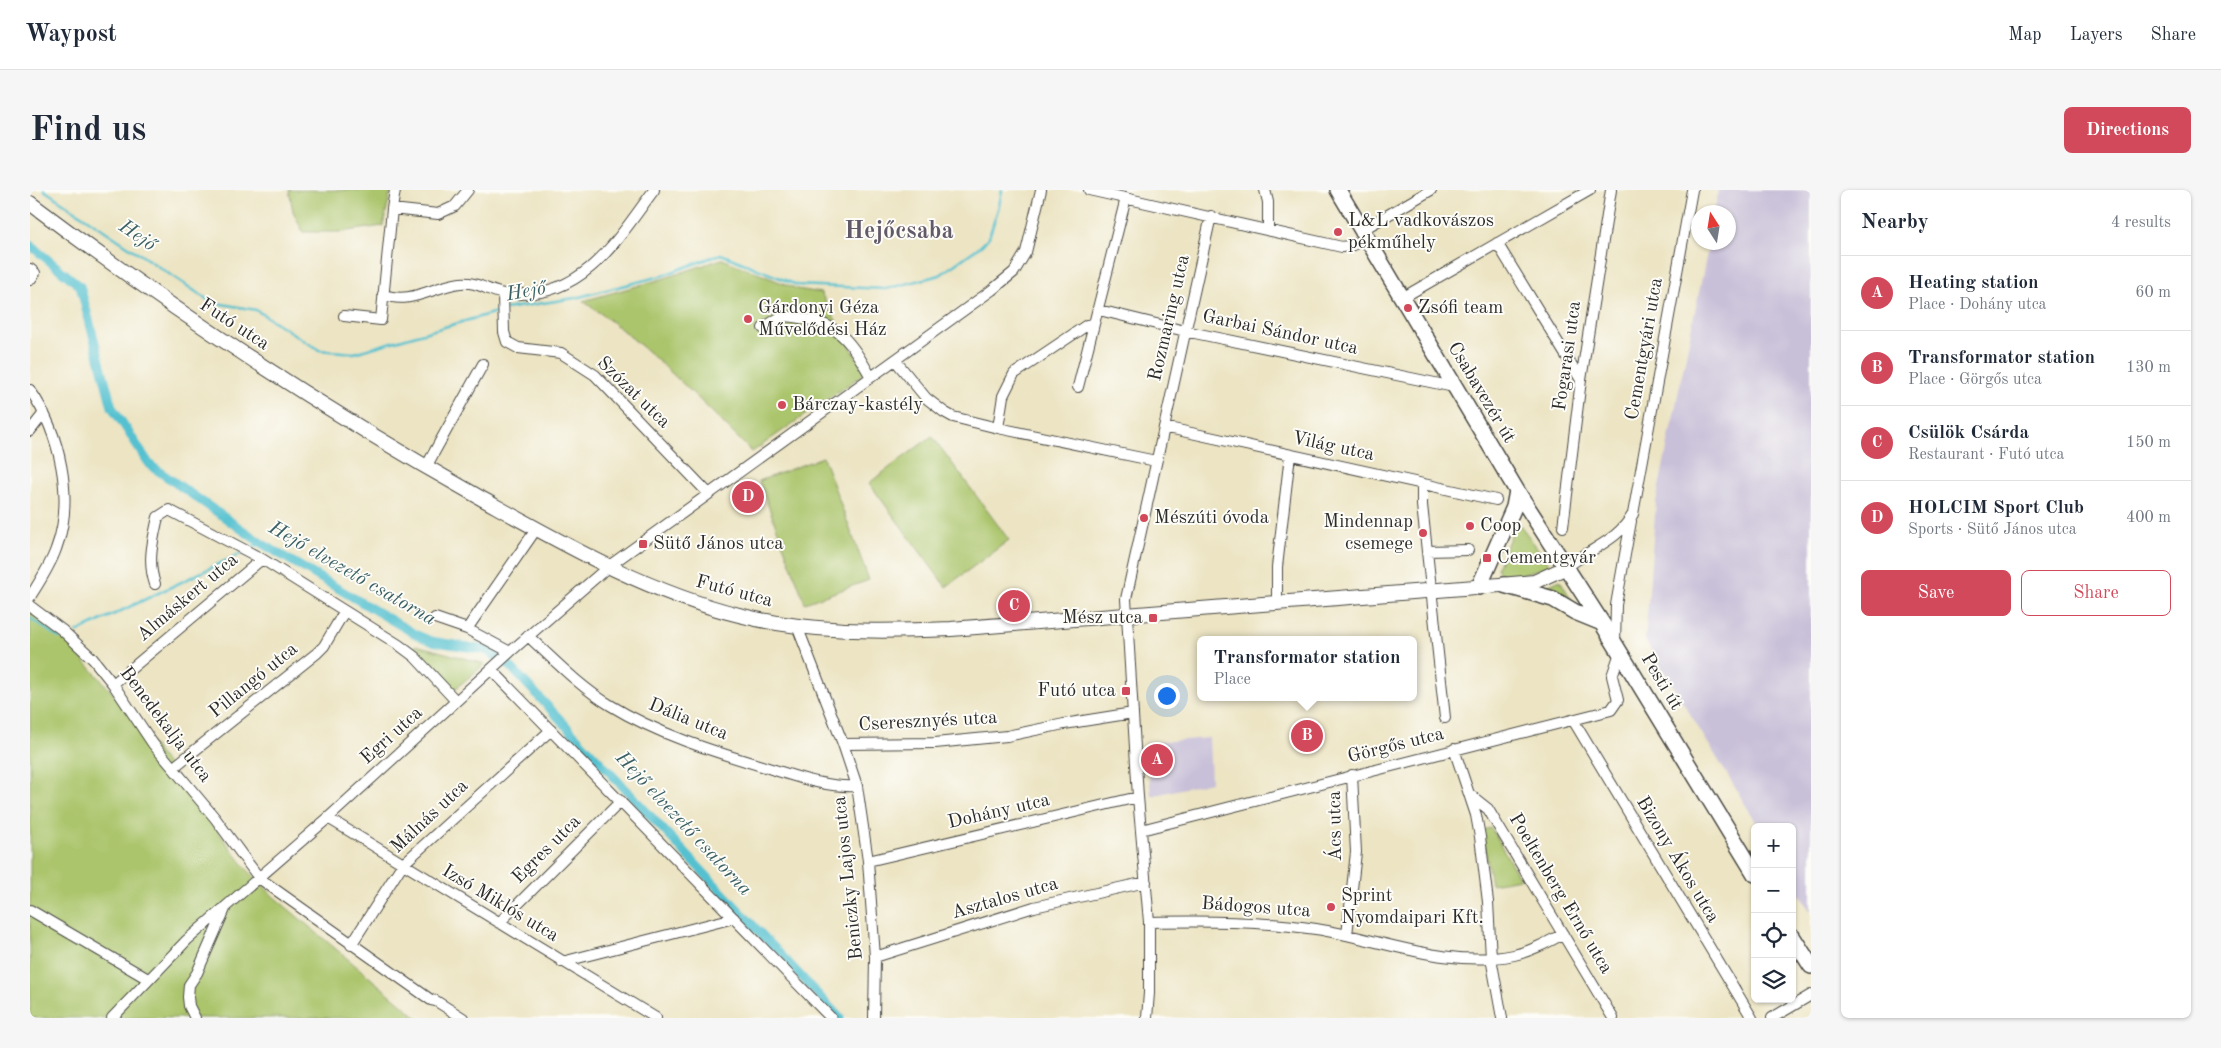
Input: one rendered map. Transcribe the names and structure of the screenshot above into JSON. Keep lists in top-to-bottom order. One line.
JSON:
{"streets":{"main road":["Futó utca","Csabavezér út","Pesti út"],"street":["Rozmaring utca","Garbai Sándor utca","Cementgyári utca","Fogarasi utca","Szózat utca","Világ utca","Almáskert utca","Pillangó utca","Dália utca","Cseresznyés utca","Benedekalja utca","Egri utca","Görgős utca","Dohány utca","Málnás utca","Ács utca","Egres utca","Bizony Ákos utca","Beniczky Lajos utca","Poeltenberg Ernő utca","Asztalos utca","Izsó Miklós utca","Bádogos utca"]},"crossings":[["Rozmaring utca","Garbai Sándor utca"],["Rozmaring utca","Világ utca"],["Futó utca","Cementgyári utca"],["Futó utca","Pesti út"],["Futó utca","Egri utca"],["Futó utca","Beniczky Lajos utca"],["Garbai Sándor utca","Csabavezér út"],["Cementgyári utca","Pesti út"],["Cementgyári utca","Görgős utca"],["Szózat utca","Egri utca"],["Csabavezér út","Pesti út"],["Almáskert utca","Benedekalja utca"],["Pillangó utca","Benedekalja utca"],["Pesti út","Görgős utca"],["Dália utca","Egri utca"],["Dália utca","Beniczky Lajos utca"],["Cseresznyés utca","Beniczky Lajos utca"],["Benedekalja utca","Egri utca"],["Benedekalja utca","Málnás utca"],["Egri utca","Izsó Miklós utca"],["Görgős utca","Ács utca"],["Görgős utca","Bizony Ákos utca"],["Dohány utca","Beniczky Lajos utca"],["Málnás utca","Izsó Miklós utca"],["Ács utca","Bádogos utca"],["Egres utca","Izsó Miklós utca"],["Beniczky Lajos utca","Asztalos utca"],["Poeltenberg Ernő utca","Bádogos utca"]],"districts":["Hejőcsaba"],"water":["Hejő","Hejő elvezető csatorna"],"places":{"other":["L&L vadkovászos pékműhely","Zsófi team","Gárdonyi Géza Művelődési Ház","Bárczay-kastély","Mészúti óvoda","Coop","Mindennap csemege","Sprint Nyomdaipari Kft."],"transit":["Sütő János utca","Cementgyár","Mész utca","Futó utca"]},"north":"top","page":{"header":"Waypost","nav":["Map","Layers","Share"],"buttons":["Directions",["Save","Share"]],"title":"Find us","heading":["Nearby","4 results"],"list":[{"mark":"A","name":"Heating station","note":"Place · Dohány utca","value":"60 m"},{"mark":"B","name":"Transformator station","note":"Place · Görgős utca","value":"130 m"},{"mark":"C","name":"Csülök Csárda","note":"Restaurant · Futó utca","value":"150 m"},{"mark":"D","name":"HOLCIM Sport Club","note":"Sports · Sütő János utca","value":"400 m"}],"pins":["D","C","B","A"],"popup":["Transformator station","Place"],"map_buttons":["+","−"]}}
